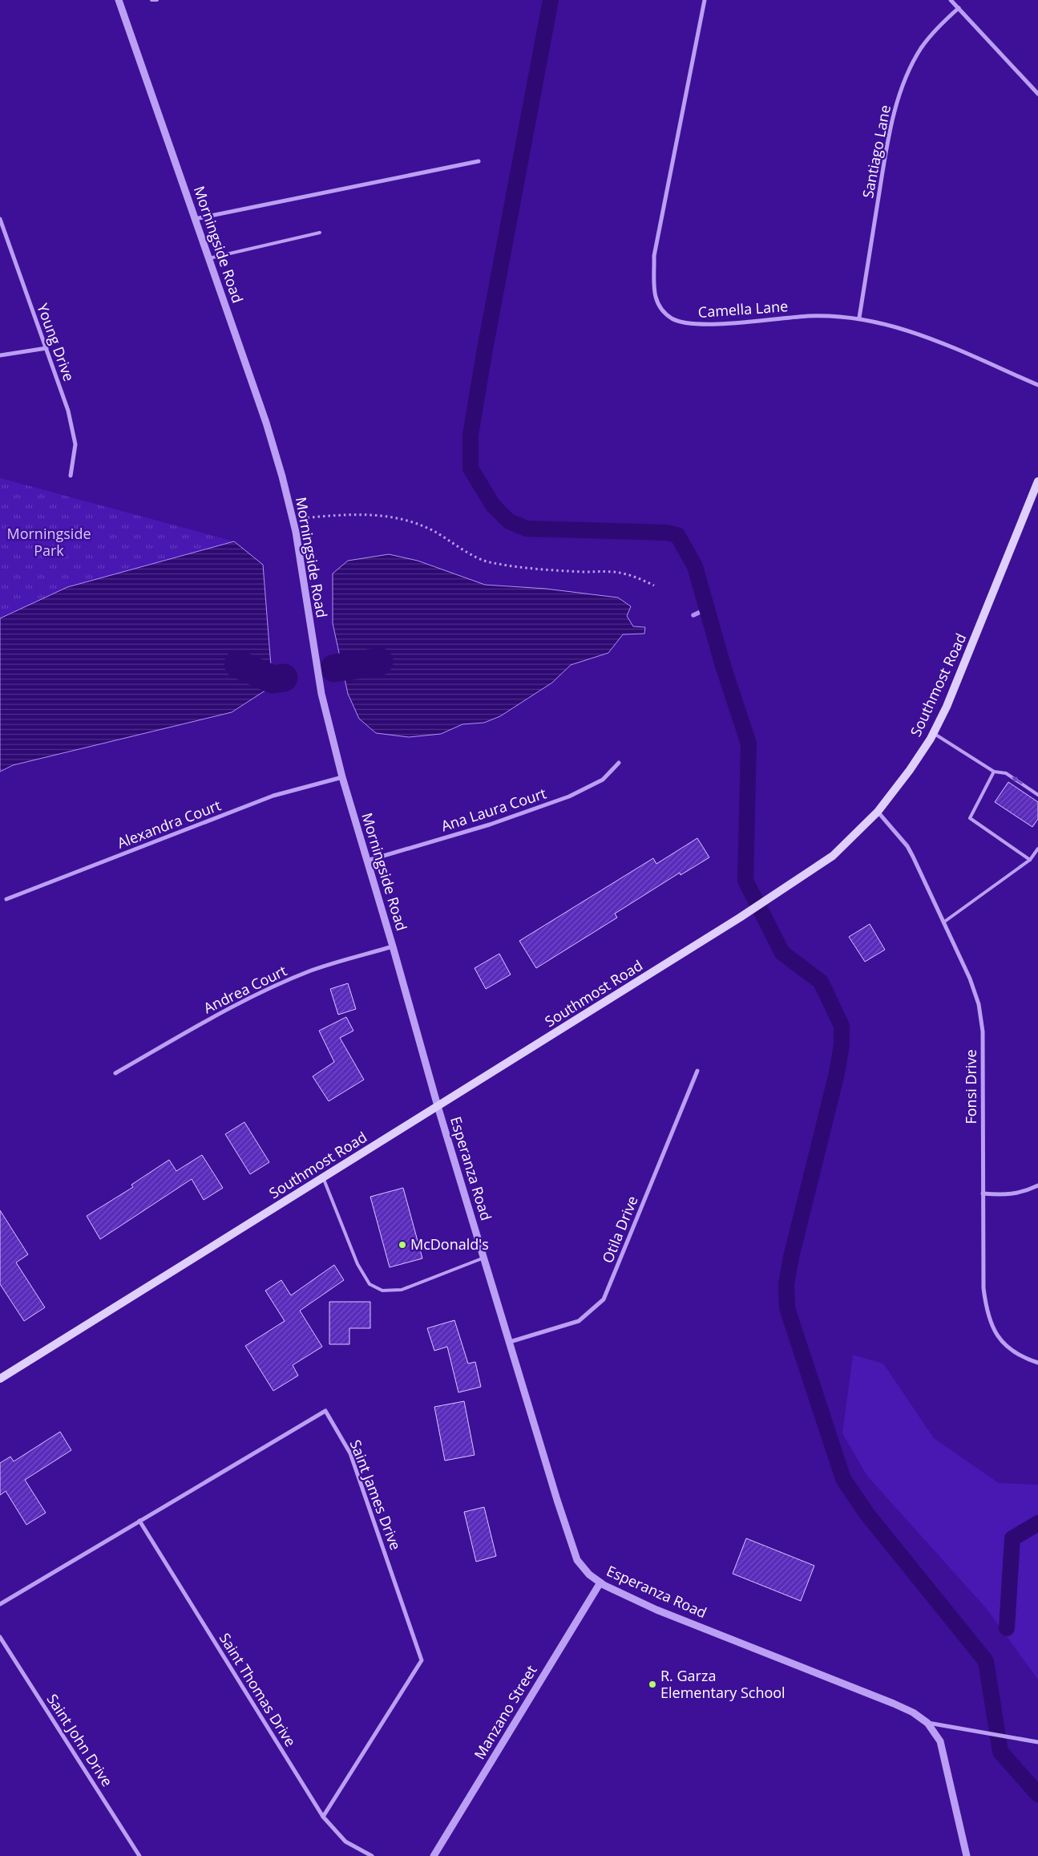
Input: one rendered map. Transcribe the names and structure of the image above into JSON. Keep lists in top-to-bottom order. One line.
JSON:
{"streets":{"main road":["Southmost Road"],"street":["Santiago Lane","Morningside Road","Camella Lane","Young Drive","Ana Laura Court","Alexandra Court","Andrea Court","Fonsi Drive","Esperanza Road","Otila Drive","Saint James Drive","Saint Thomas Drive","Manzano Street","Saint John Drive"]},"crossings":[["Santiago Lane","Camella Lane"],["Morningside Road","Southmost Road"],["Morningside Road","Ana Laura Court"],["Morningside Road","Alexandra Court"],["Morningside Road","Andrea Court"],["Morningside Road","Esperanza Road"],["Southmost Road","Fonsi Drive"],["Southmost Road","Esperanza Road"],["Esperanza Road","Otila Drive"],["Esperanza Road","Manzano Street"],["Saint James Drive","Saint Thomas Drive"]],"parks":["Morningside Park"],"places":["McDonald's","R. Garza Elementary School"]}
